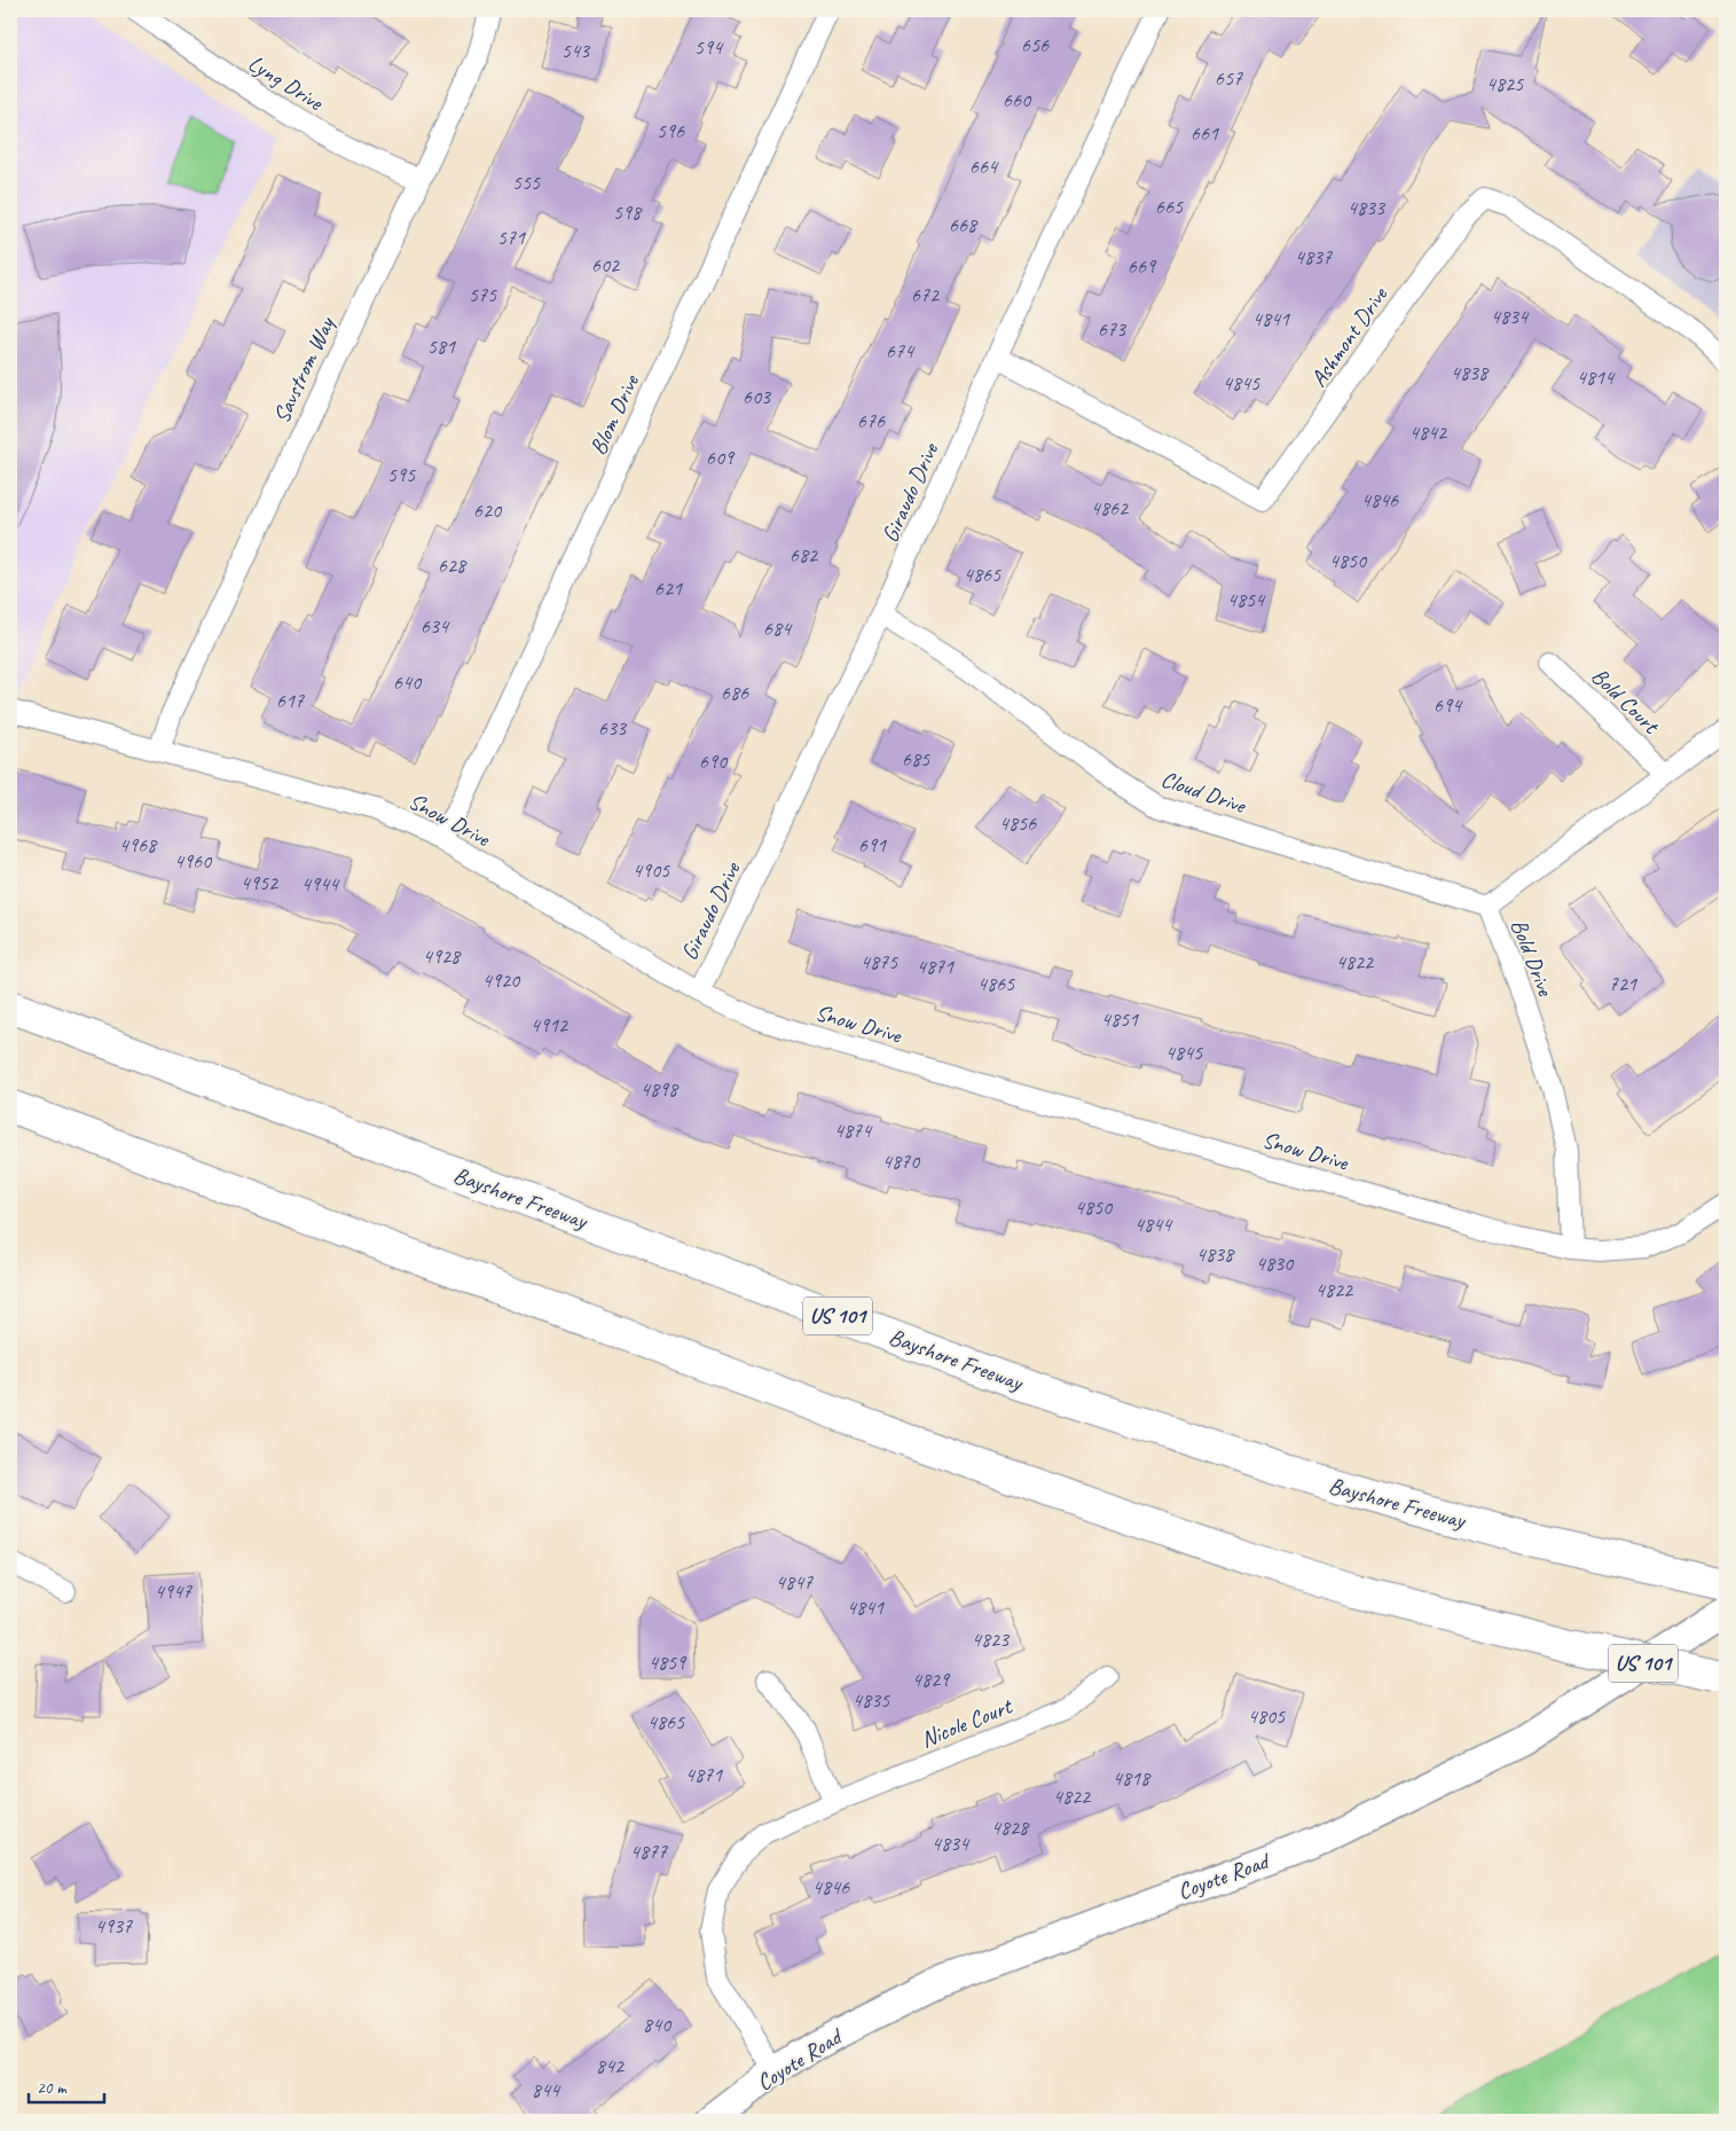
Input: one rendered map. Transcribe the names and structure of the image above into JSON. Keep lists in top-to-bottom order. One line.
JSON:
{"streets":{"highway":["Bayshore Freeway","US 101"],"street":["Lyng Drive","Ashmont Drive","Savstrom Way","Blom Drive","Giraudo Drive","Bold Court","Cloud Drive","Snow Drive","Bold Drive","Nicole Court","Coyote Road"]},"crossings":[["Lyng Drive","Savstrom Way"],["Ashmont Drive","Giraudo Drive"],["Savstrom Way","Snow Drive"],["Blom Drive","Snow Drive"],["Giraudo Drive","Cloud Drive"],["Giraudo Drive","Snow Drive"],["Bold Court","Bold Drive"],["Cloud Drive","Bold Drive"],["Snow Drive","Bold Drive"],["Nicole Court","Coyote Road"]],"house_numbers":["656","594","543","657","4825","660","596","661","664","555","665","4833","598","668","571","4837","602","669","575","672","4834","4841","673","581","674","4838","4814","4845","603","676","4842","609","595","4846","4862","620","682","4850","628","4865","621","4854","634","684","640","686","617","694","633","685","690","4856","4968","691","4960","4905","4952","4944","4928","4875","4822","4871","4920","4865","721","4851","4912","4845","4898","4874","4870","4850","4844","4838","4830","4822","4847","4947","4841","4823","4859","4829","4835","4805","4865","4871","4818","4822","4828","4834","4877","4846","4937","840","842","844"],"scale_bar":"20 m"}
